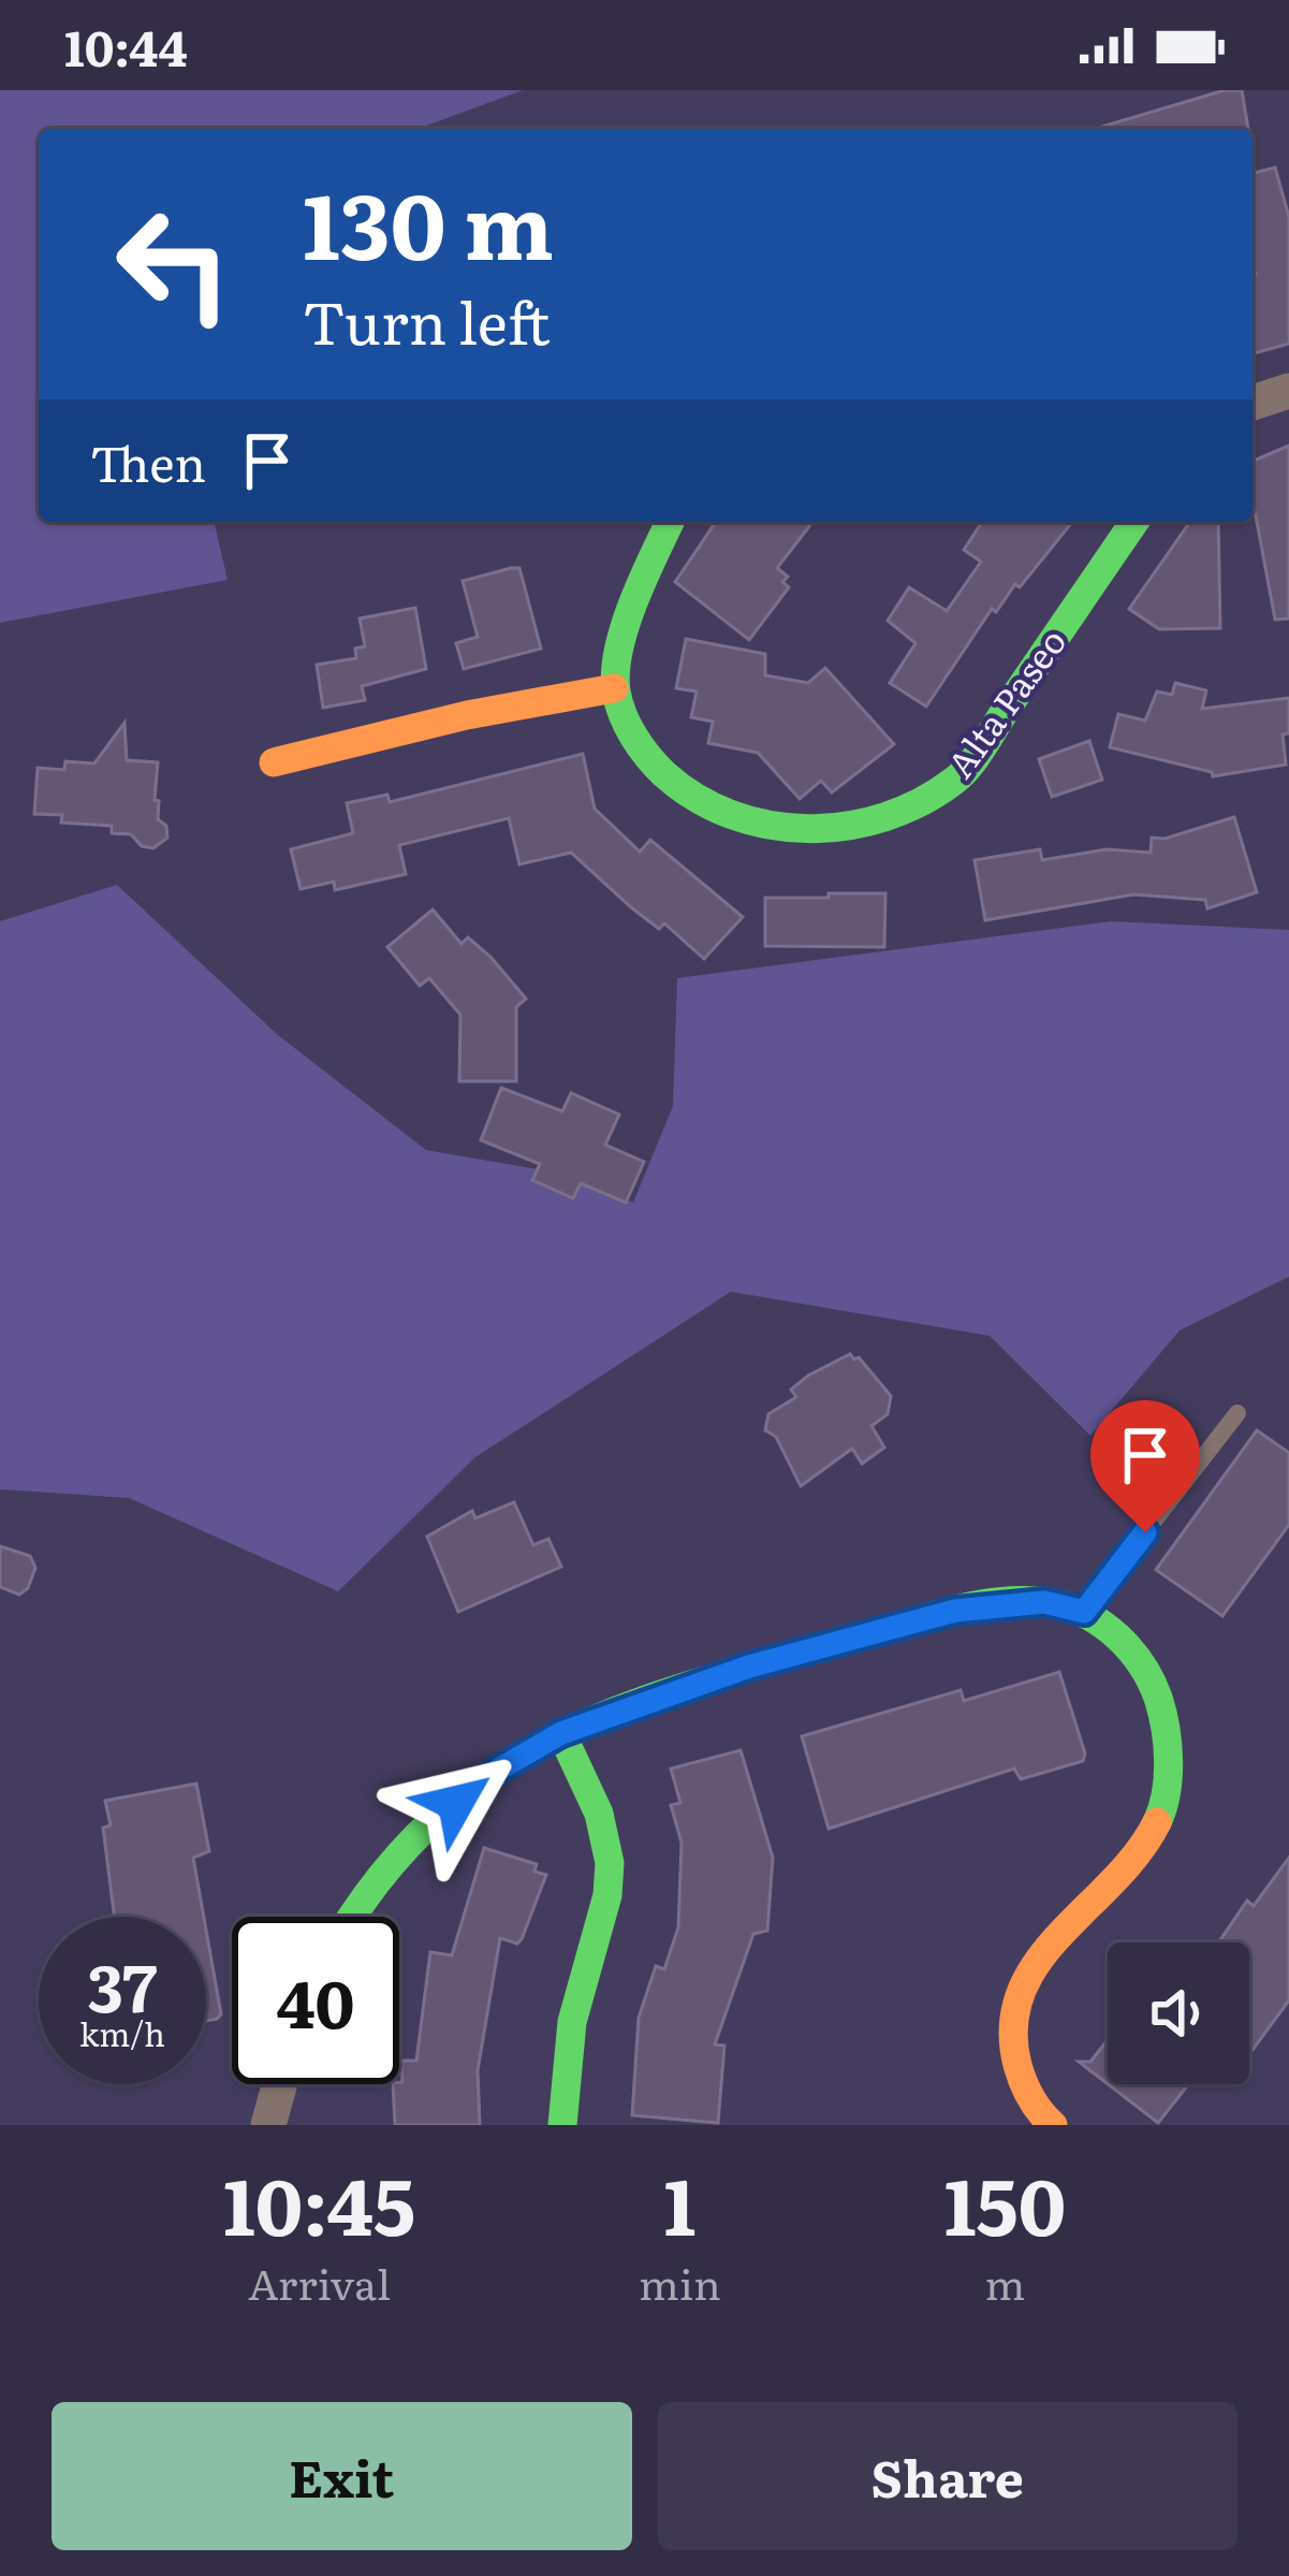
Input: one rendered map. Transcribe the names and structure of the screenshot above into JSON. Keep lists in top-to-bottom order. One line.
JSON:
{"streets":{"street":["Alta Paseo"]},"page":{"status":"10:44","turn":["130 m","Turn left"],"then":"Then","speed":"37 km/h","limit":"40","eta":["10:45","Arrival","1","min","150","m"],"buttons":["Exit","Share"]}}
